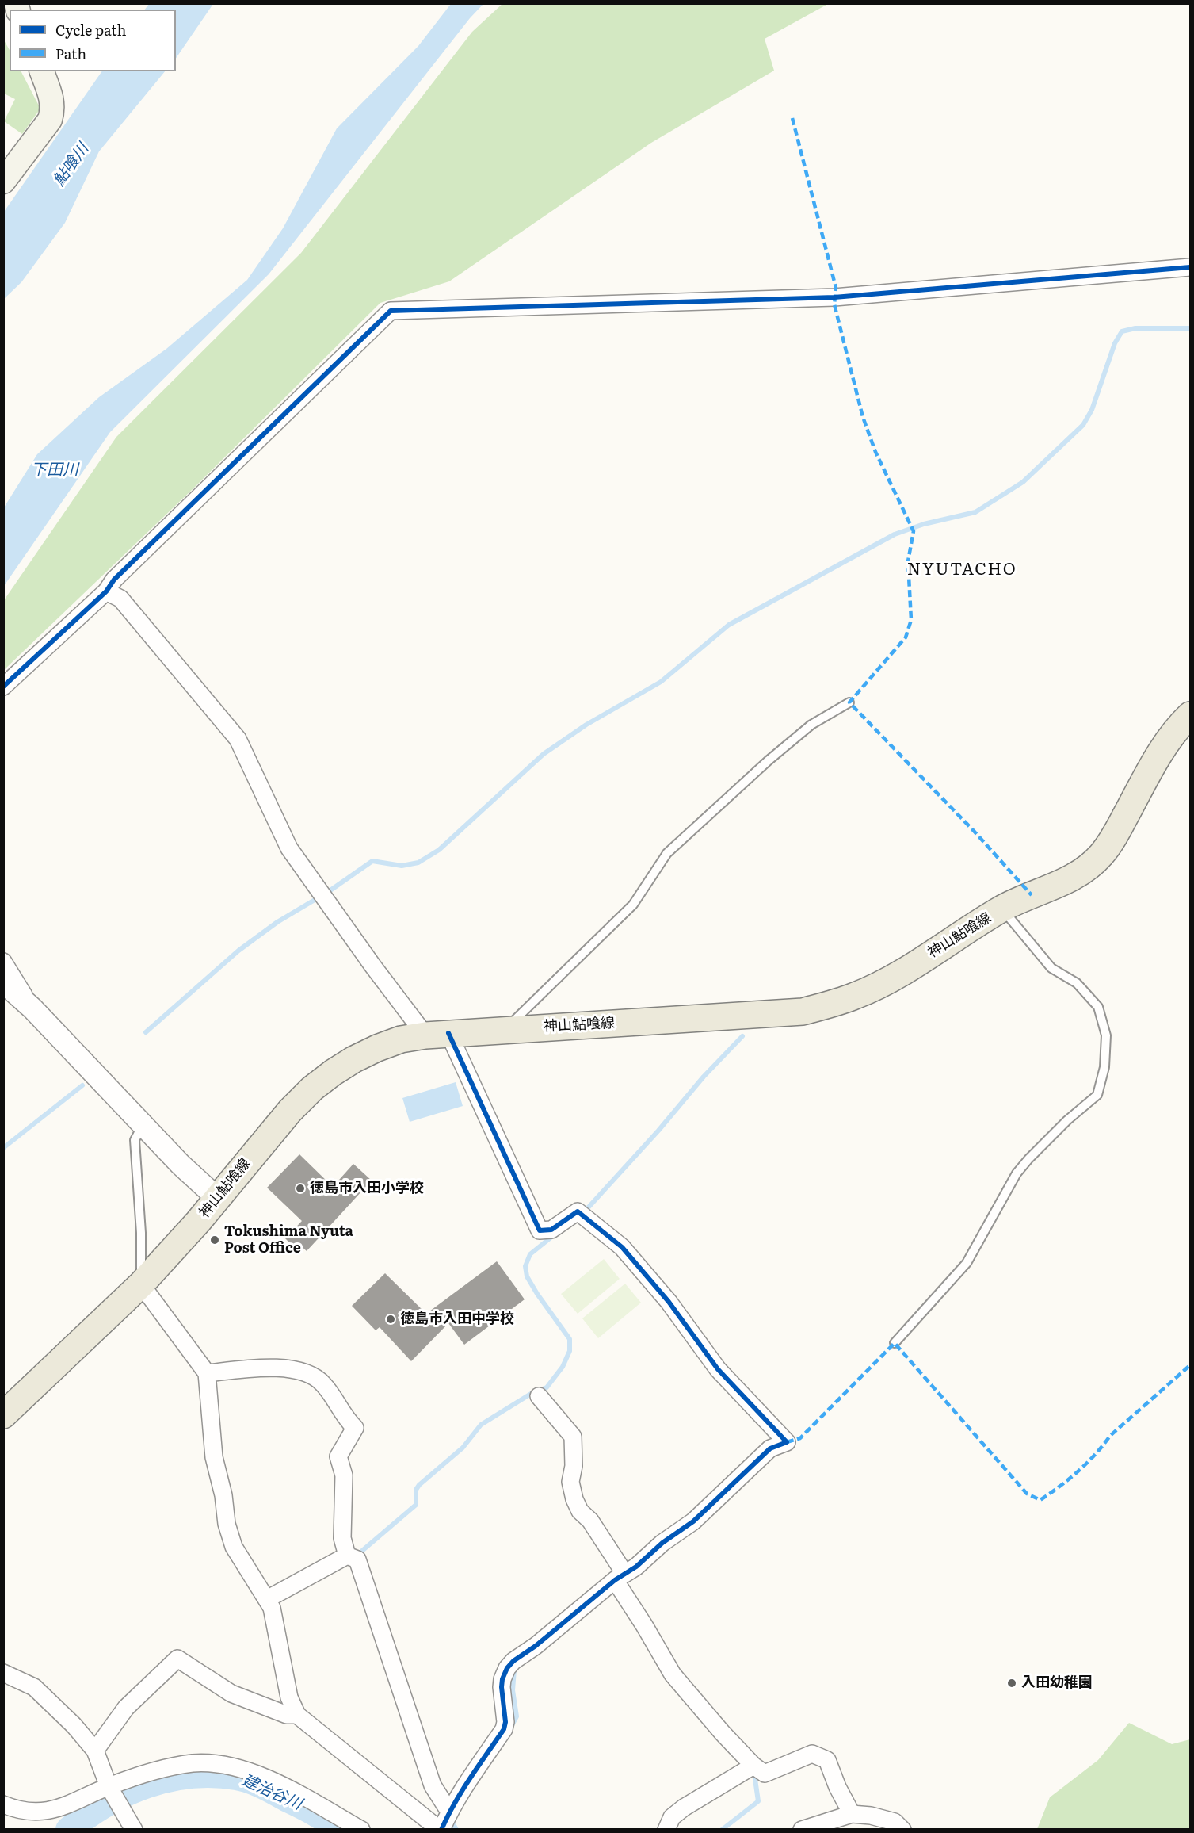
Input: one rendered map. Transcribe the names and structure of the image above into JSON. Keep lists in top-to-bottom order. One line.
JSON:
{"streets":{"main road":["神山鮎喰線"]},"districts":["NYUTACHO"],"water":["鮎喰川","下田川","建治谷川"],"places":["徳島市入田小学校","Tokushima Nyuta Post Office","徳島市入田中学校","入田幼稚園"],"legend":["Cycle path","Path"]}
